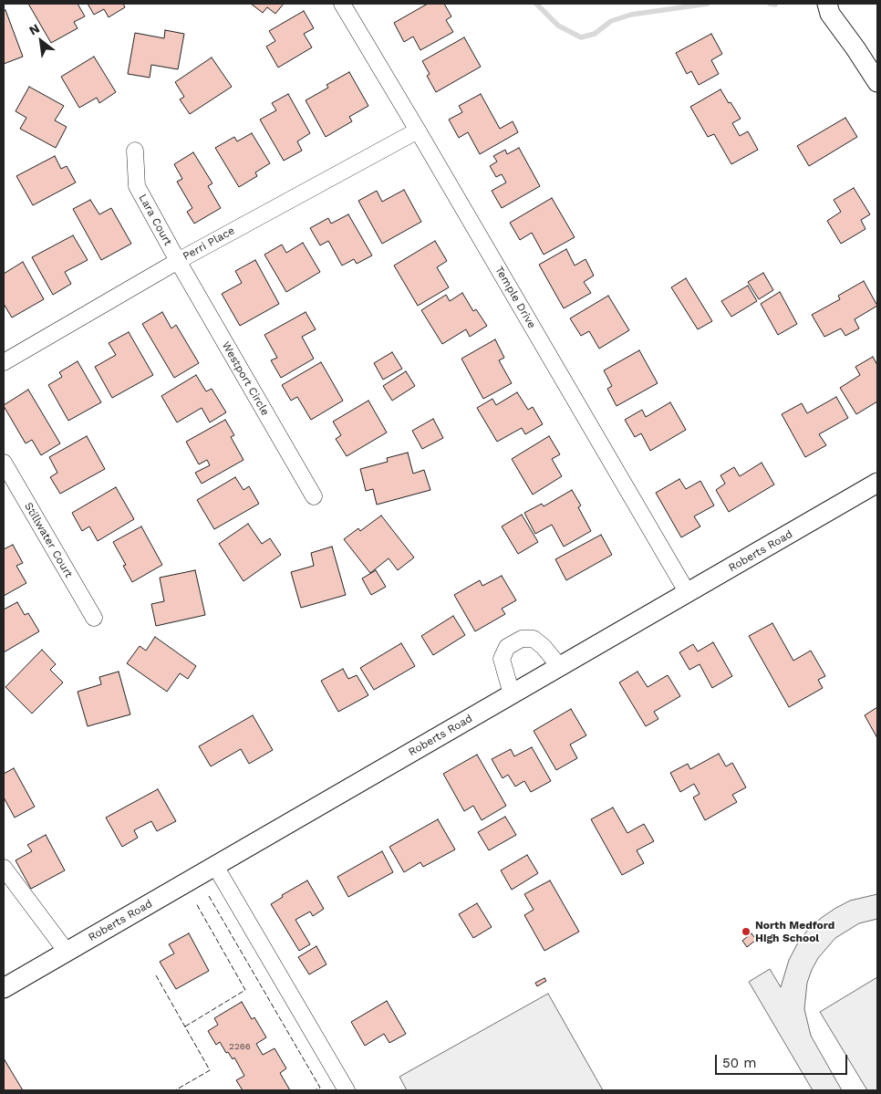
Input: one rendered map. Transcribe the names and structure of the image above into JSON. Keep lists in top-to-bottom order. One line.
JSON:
{"streets":{"street":["Lara Court","Perri Place","Temple Drive","Westport Circle","Stillwater Court","Roberts Road"]},"crossings":[["Lara Court","Perri Place"],["Lara Court","Westport Circle"],["Perri Place","Temple Drive"],["Perri Place","Westport Circle"],["Temple Drive","Roberts Road"]],"places":["North Medford High School"],"house_numbers":["2266"],"scale_bar":"50 m","north":"top left"}
